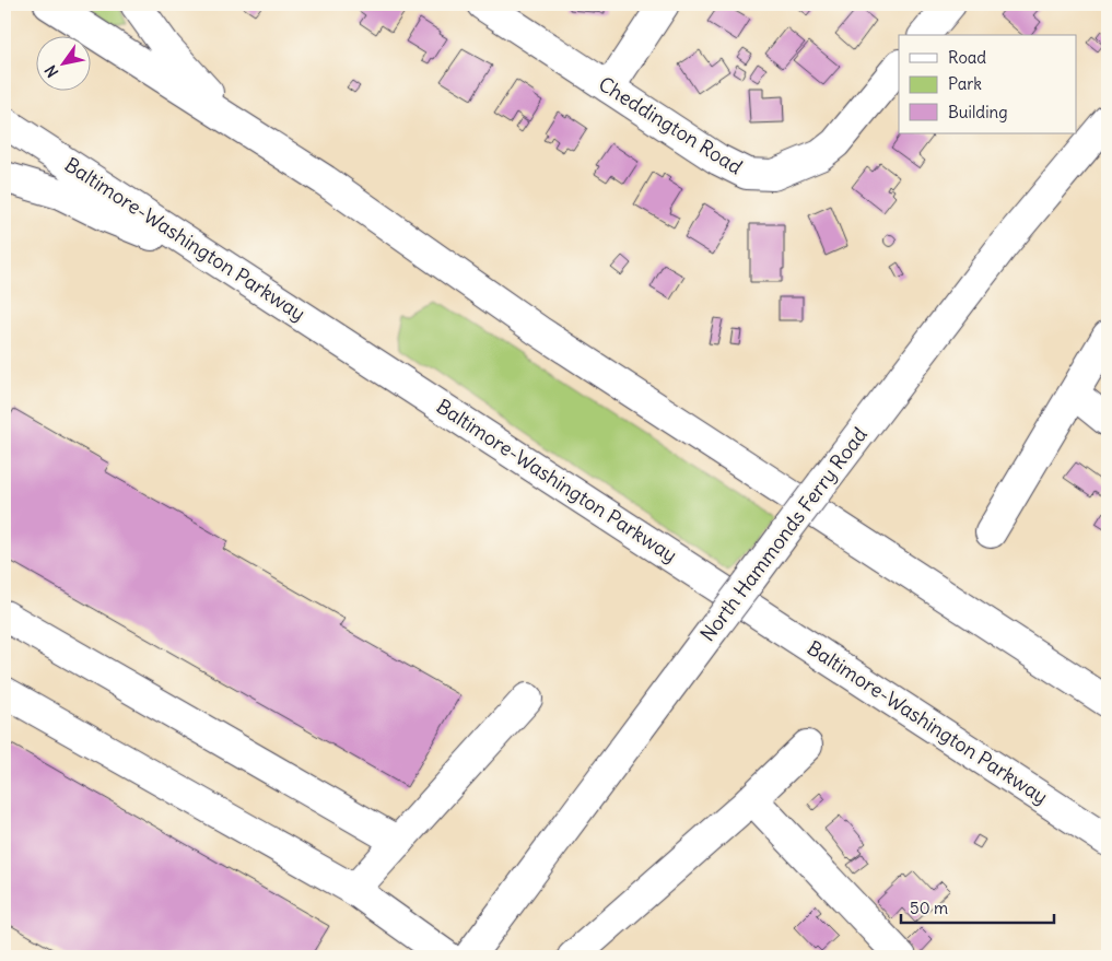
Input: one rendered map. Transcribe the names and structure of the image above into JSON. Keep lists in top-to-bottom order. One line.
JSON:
{"streets":{"main road":["Cheddington Road","Baltimore-Washington Parkway","North Hammonds Ferry Road"]},"legend":["Road","Park","Building"],"scale_bar":"50 m","north":"bottom left"}
